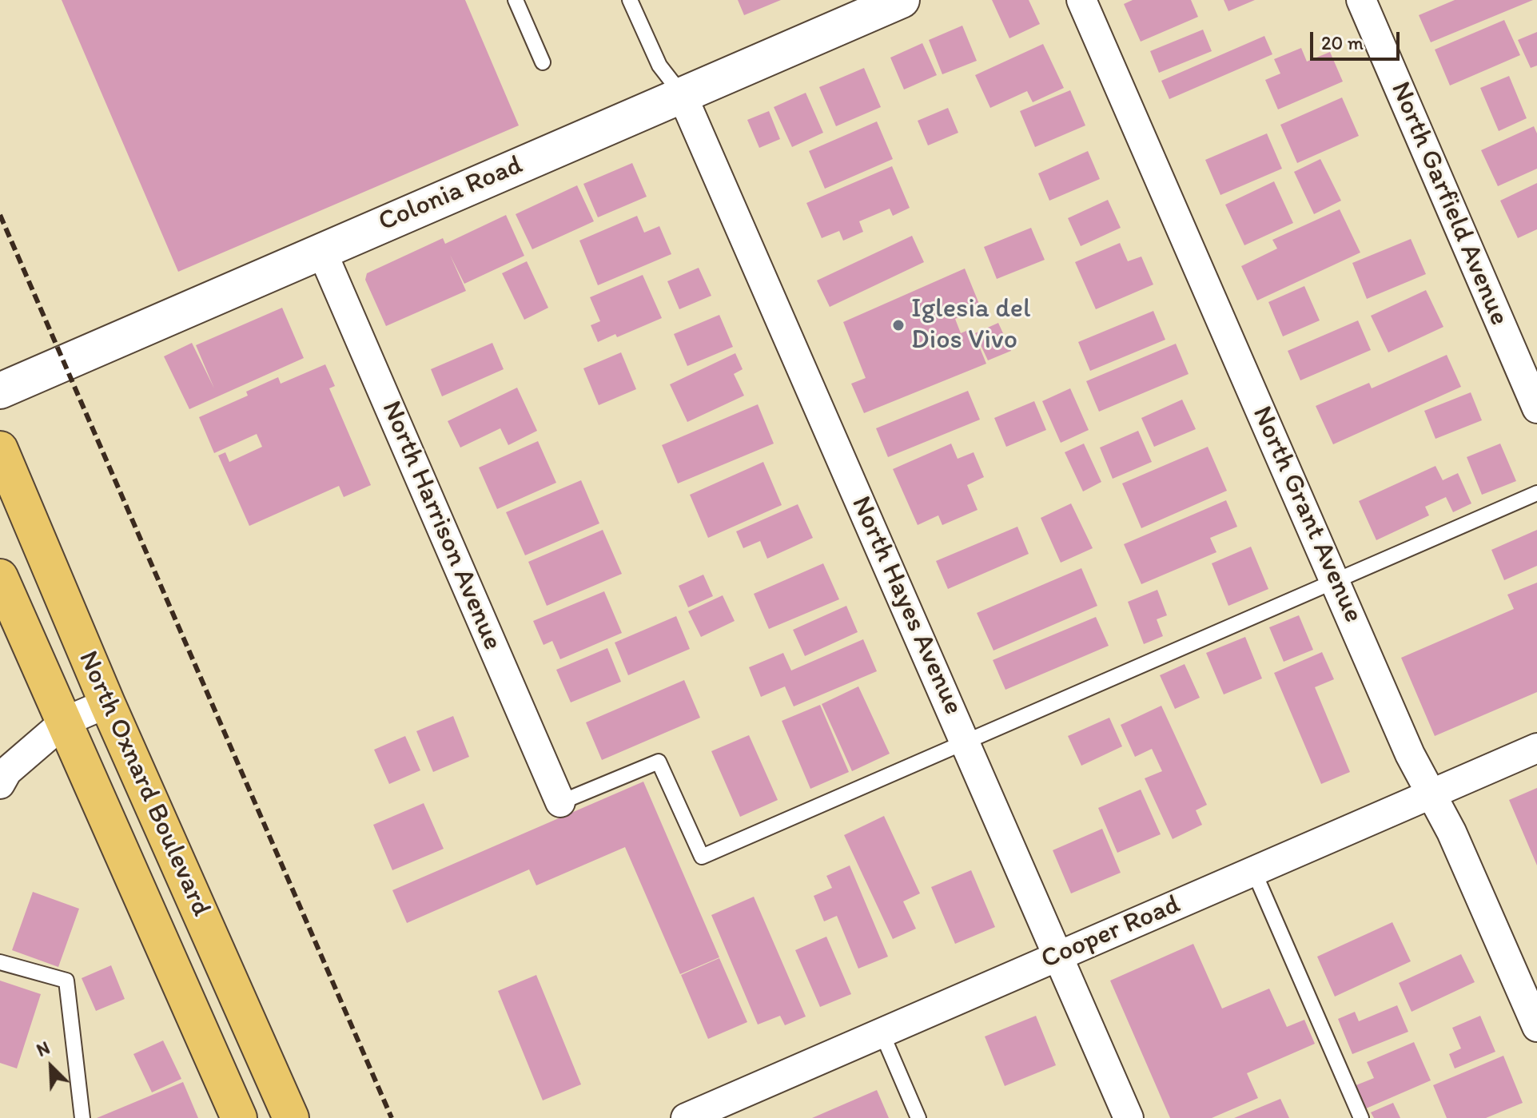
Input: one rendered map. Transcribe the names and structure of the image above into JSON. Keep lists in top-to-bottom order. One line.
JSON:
{"streets":{"main road":["North Oxnard Boulevard"],"street":["Colonia Road","North Garfield Avenue","North Grant Avenue","North Harrison Avenue","North Hayes Avenue","Cooper Road"]},"crossings":[["Colonia Road","North Harrison Avenue"],["Colonia Road","North Hayes Avenue"],["North Grant Avenue","Cooper Road"],["North Hayes Avenue","Cooper Road"]],"places":["Iglesia del Dios Vivo"],"scale_bar":"20 m","north":"top left"}
